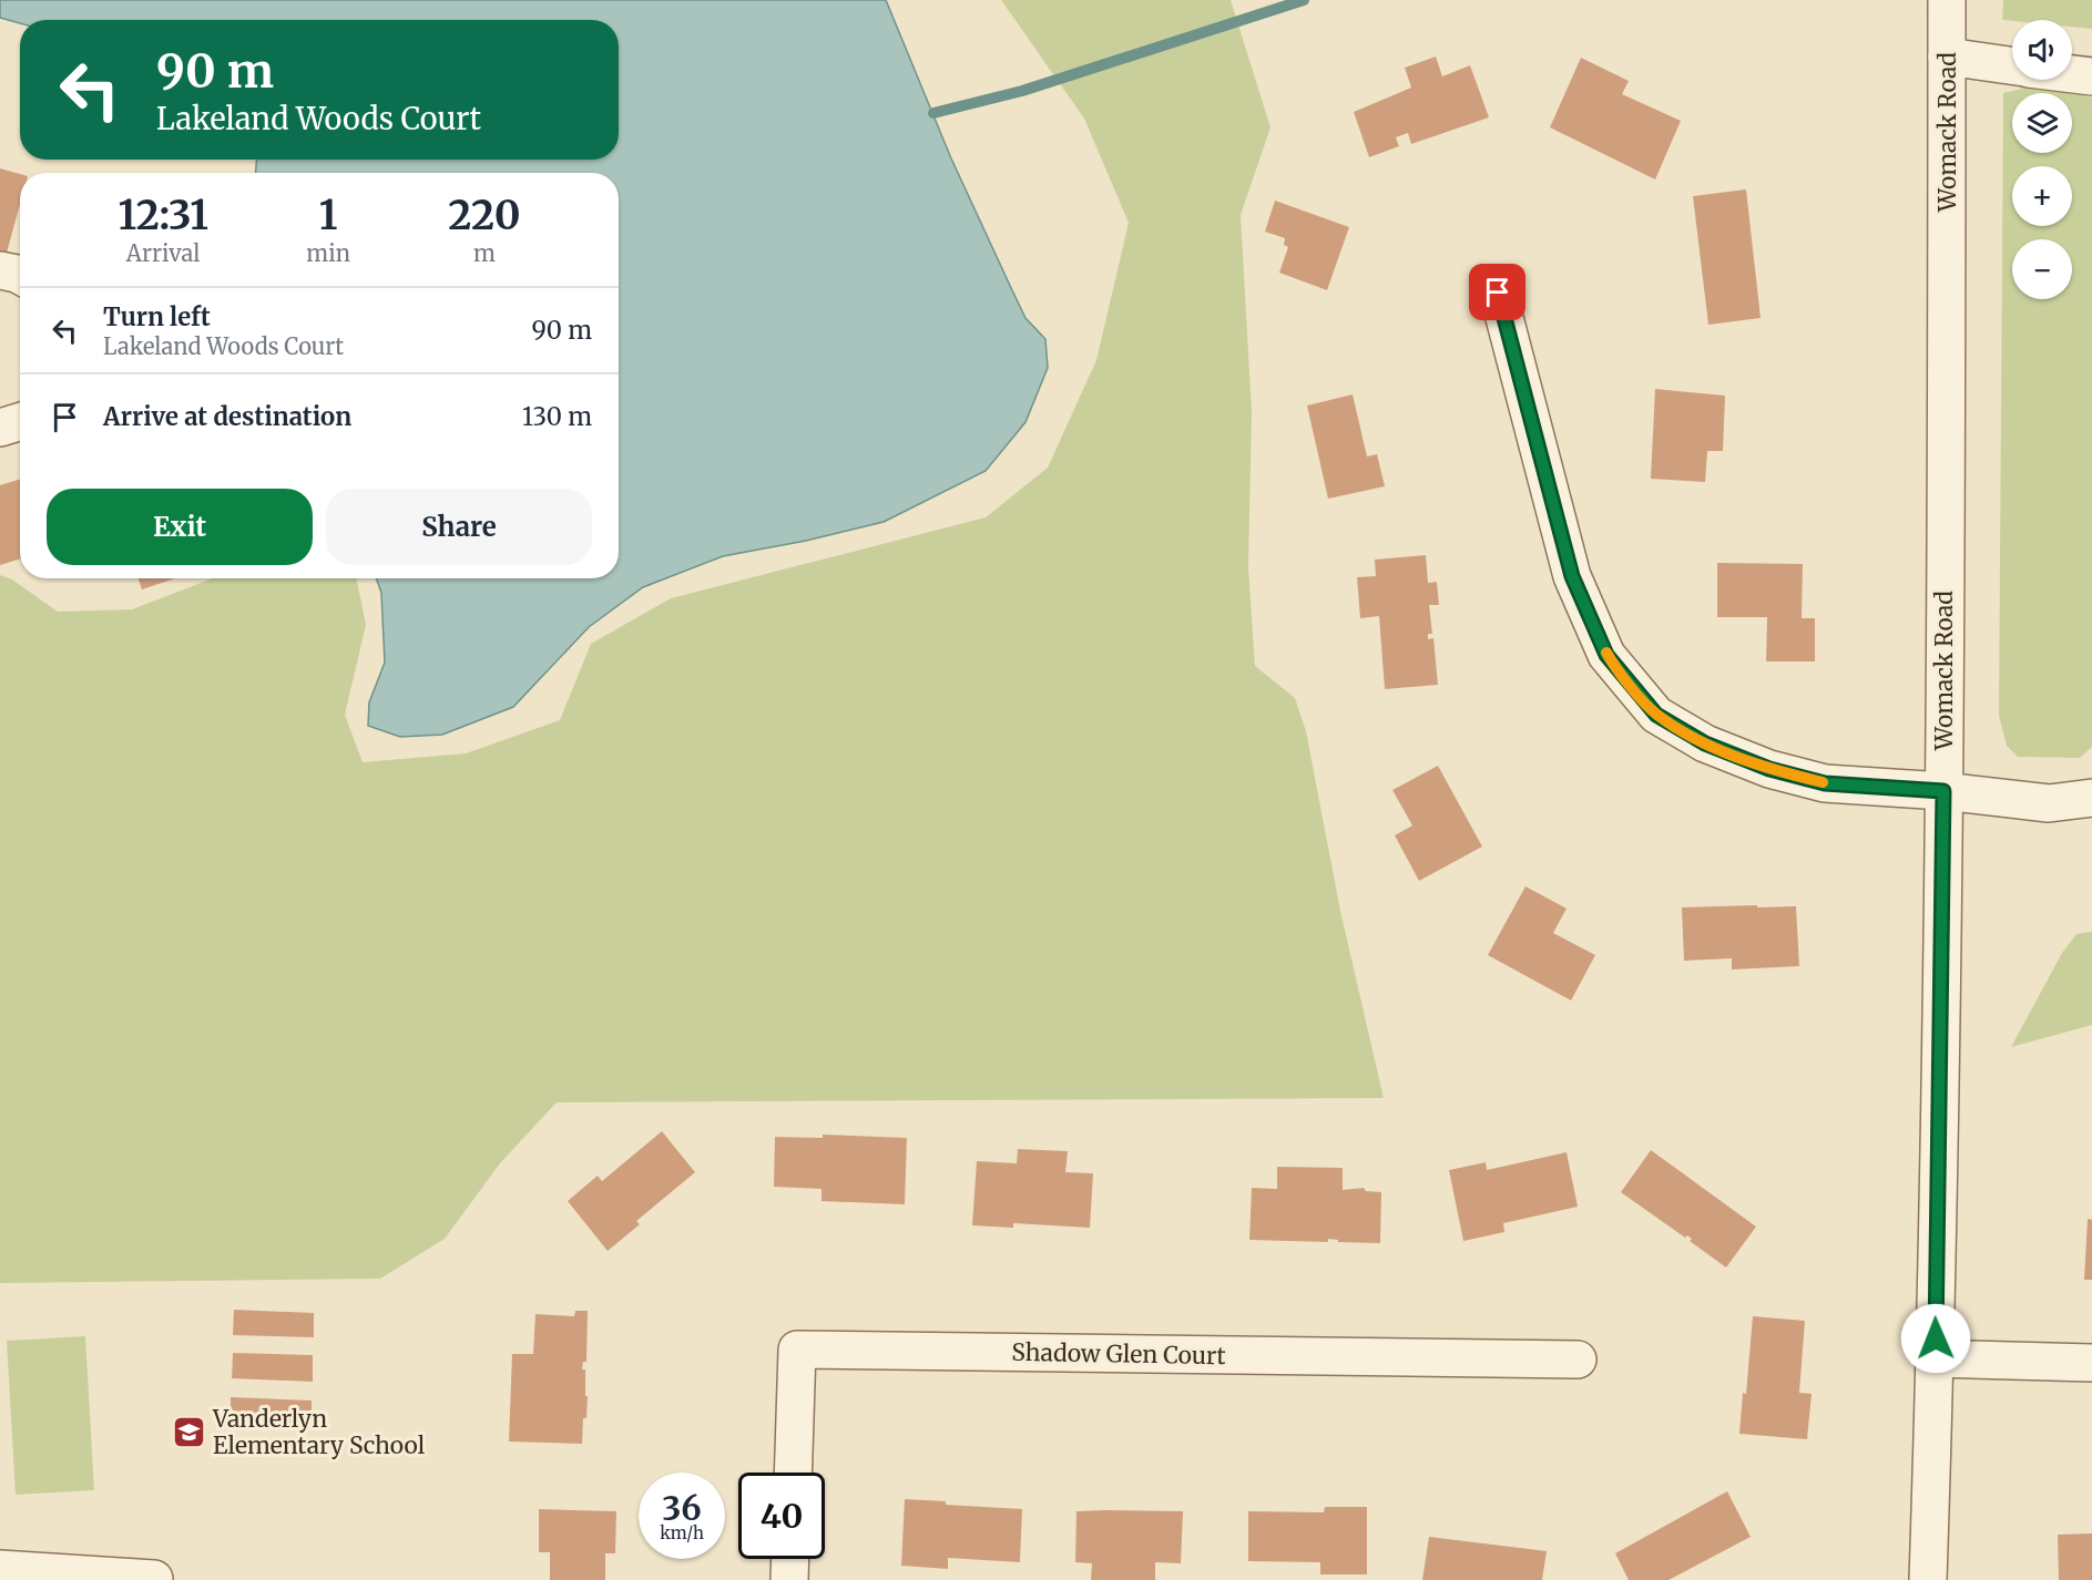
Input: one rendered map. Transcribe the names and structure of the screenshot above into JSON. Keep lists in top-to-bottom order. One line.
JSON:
{"streets":{"street":["Womack Road","Shadow Glen Court"]},"places":{"school or university":["Vanderlyn Elementary School"]},"page":{"map_buttons":["+","−"],"turn":["90 m","Lakeland Woods Court"],"eta":["12:31","Arrival","1","min","220","m"],"list":[{"name":"Turn left","note":"Lakeland Woods Court","value":"90 m"},{"name":"Arrive at destination","value":"130 m"}],"buttons":["Exit","Share"],"speed":"36 km/h","limit":"40"}}
